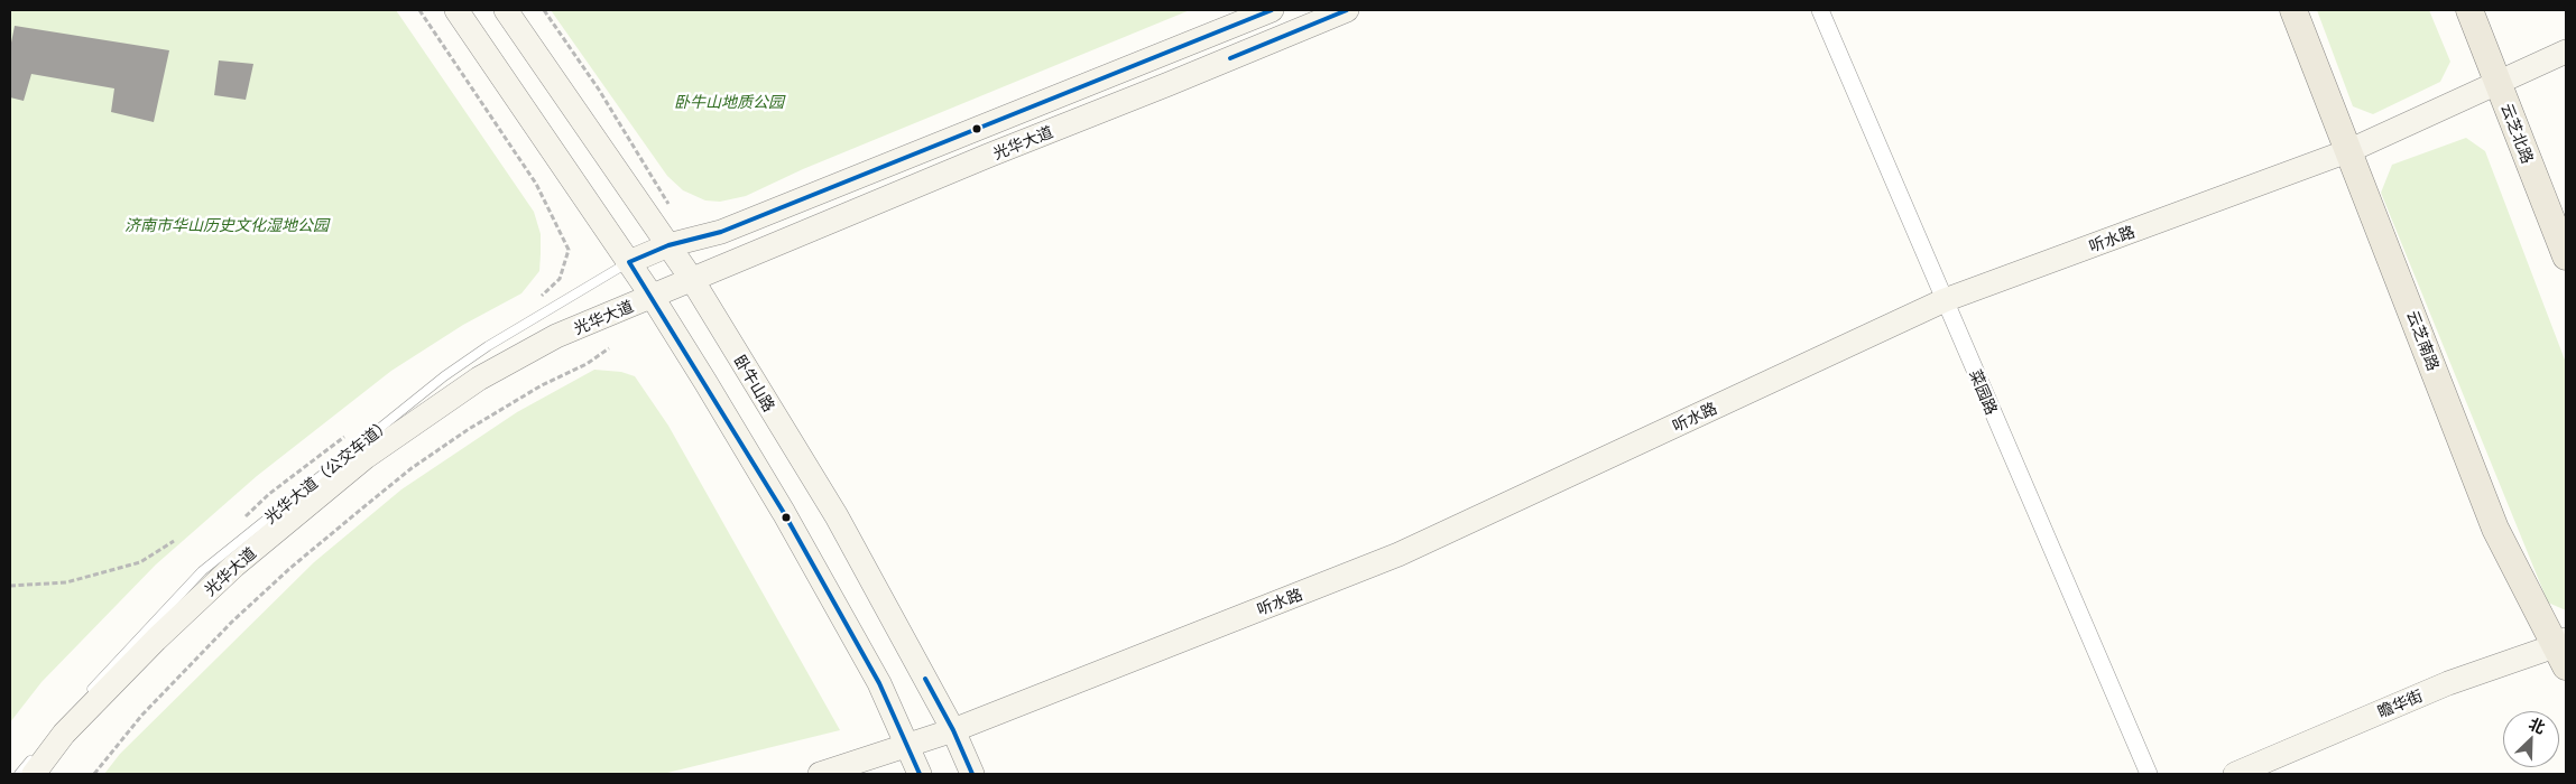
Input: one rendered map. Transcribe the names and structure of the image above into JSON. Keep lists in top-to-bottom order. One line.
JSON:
{"streets":{"main road":["云芝北路","光华大道","听水路","云芝南路","卧牛山路","瞻华街"],"street":["菜园路"],"lane":["光华大道（公交车道）"]},"crossings":[["云芝北路","听水路"],["光华大道","卧牛山路"],["光华大道","光华大道（公交车道）"],["听水路","云芝南路"],["听水路","卧牛山路"],["听水路","菜园路"],["云芝南路","瞻华街"]],"parks":["卧牛山地质公园","济南市华山历史文化湿地公园"],"north":"top right"}
